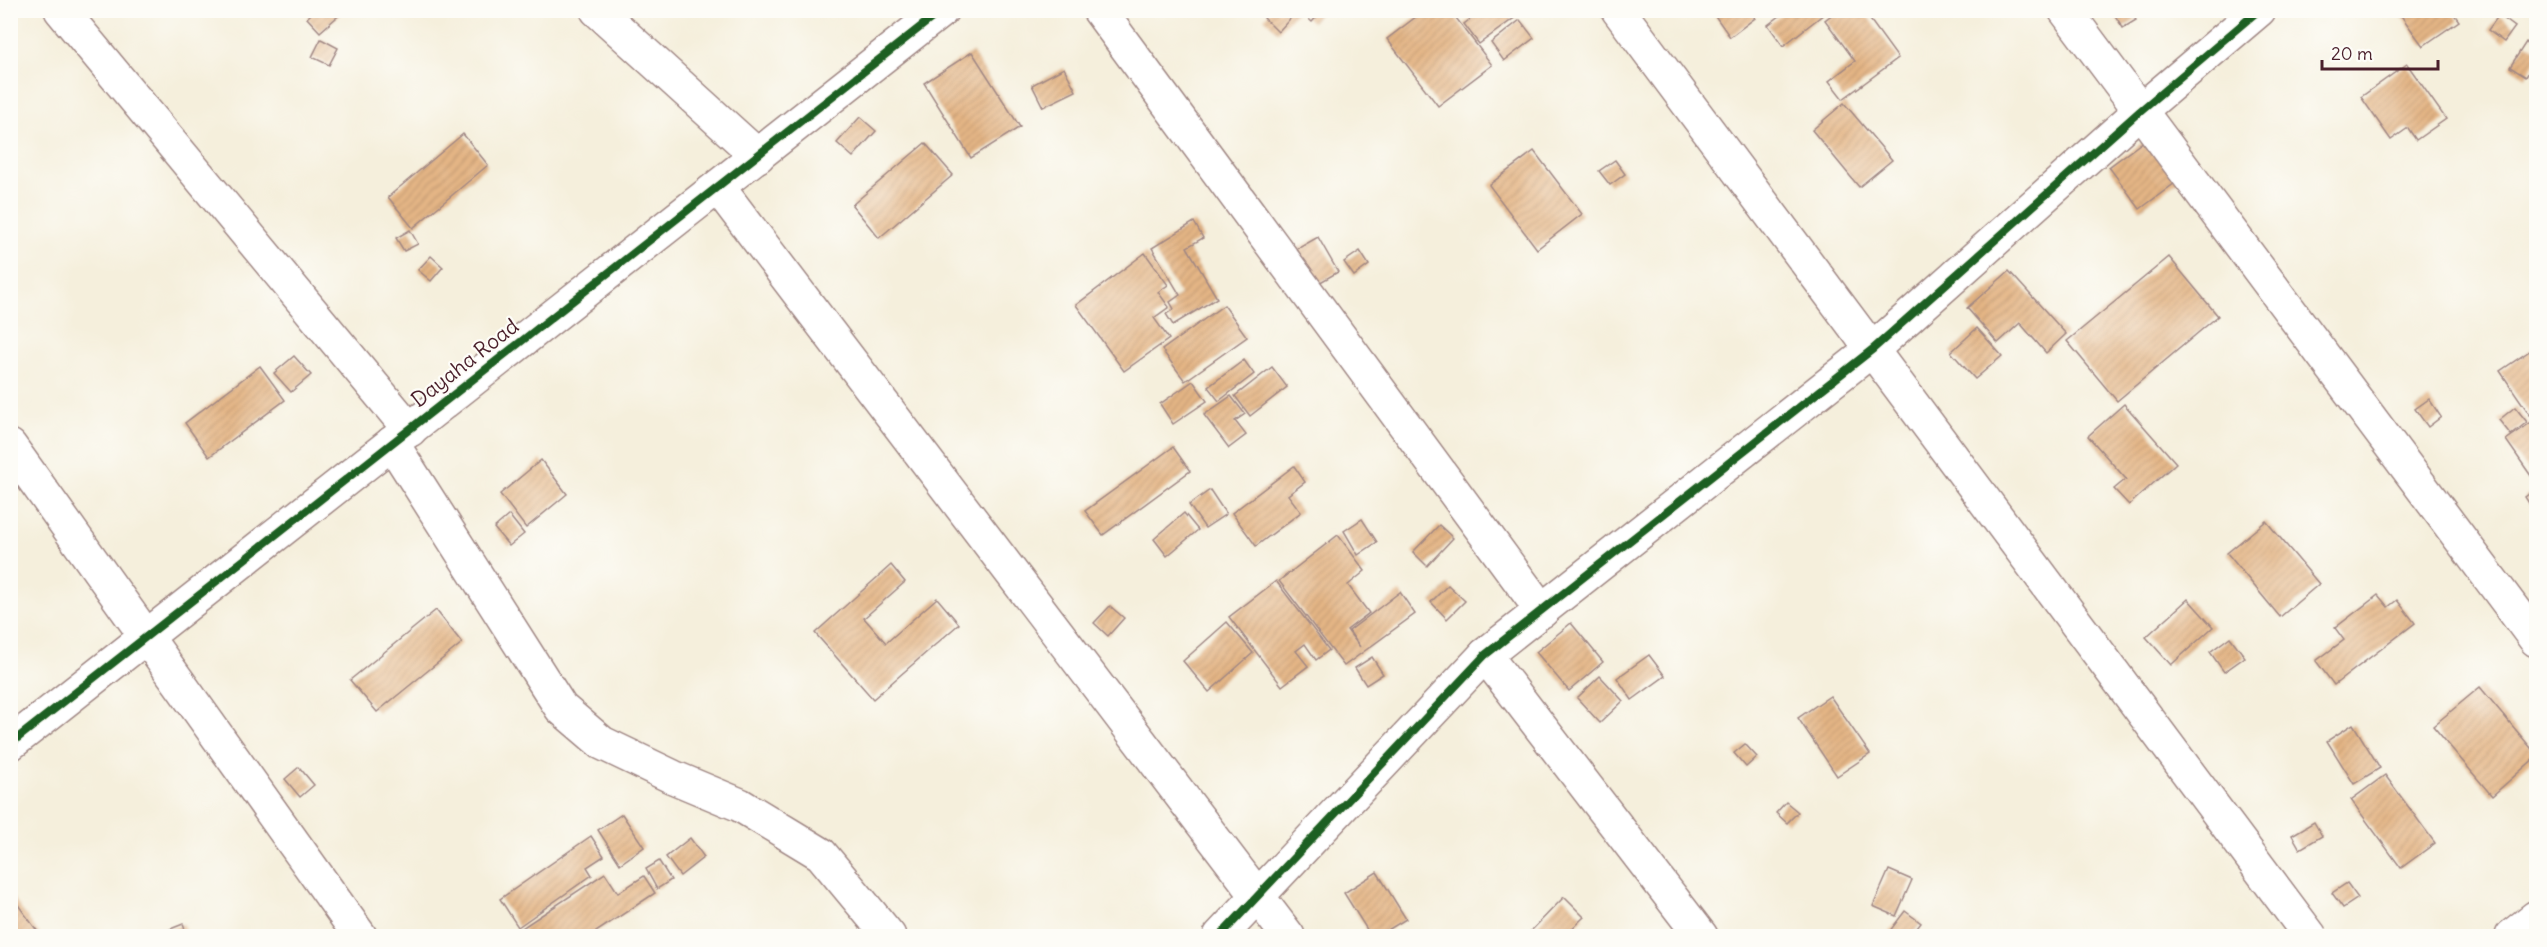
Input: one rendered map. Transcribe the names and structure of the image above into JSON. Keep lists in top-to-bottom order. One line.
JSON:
{"streets":{"street":["Dayaha Road"]},"scale_bar":"20 m"}
